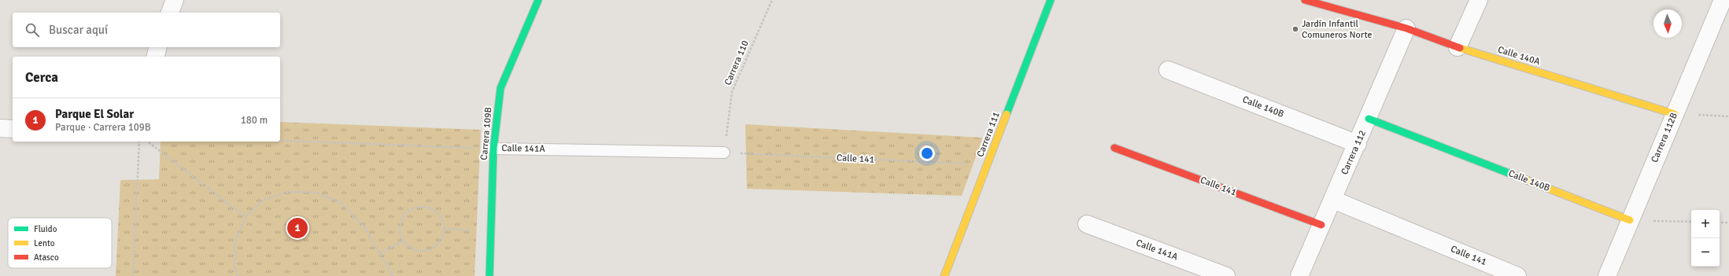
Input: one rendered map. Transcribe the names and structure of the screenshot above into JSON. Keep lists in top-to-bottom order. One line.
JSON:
{"streets":{"street":["Calle 140A","Calle 140B","Carrera 109B","Carrera 111","Carrera 112B","Calle 141A","Carrera 112","Calle 141"],"path":["Carrera 110"]},"crossings":[["Calle 140A","Carrera 112B"],["Calle 140A","Carrera 112"],["Carrera 110","Calle 141A"],["Carrera 110","Calle 141"],["Calle 140B","Carrera 112B"],["Calle 140B","Carrera 112"],["Carrera 109B","Calle 141A"],["Carrera 111","Calle 141"],["Calle 141A","Calle 141"],["Carrera 112","Calle 141"]],"places":["Jardín Infantil Comuneros Norte"],"legend":["Fluido","Lento","Atasco"],"north":"bottom","page":{"search":"Buscar aquí","heading":"Cerca","list":[{"mark":"1","name":"Parque El Solar","note":"Parque · Carrera 109B","value":"180 m"}],"map_buttons":["+","−"],"pins":"1"}}
